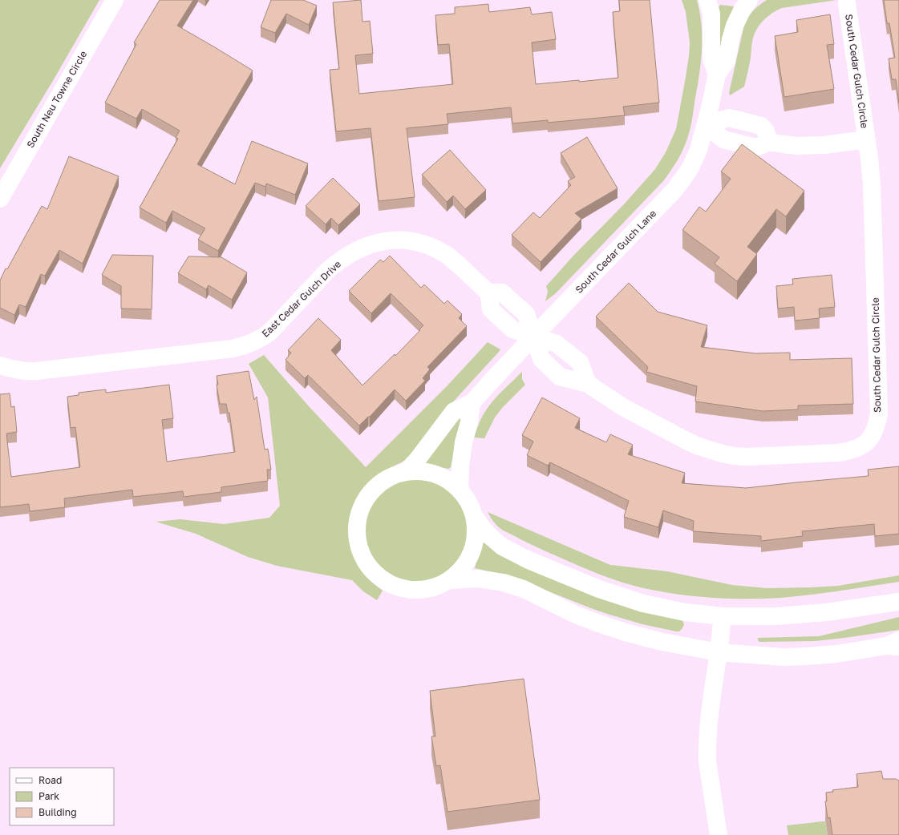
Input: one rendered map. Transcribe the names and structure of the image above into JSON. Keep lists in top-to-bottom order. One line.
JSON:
{"streets":{"street":["South Cedar Gulch Circle","South Neu Towne Circle","South Cedar Gulch Lane","East Cedar Gulch Drive"]},"crossings":[["South Cedar Gulch Circle","South Cedar Gulch Lane"],["South Cedar Gulch Circle","East Cedar Gulch Drive"],["South Cedar Gulch Lane","East Cedar Gulch Drive"]],"legend":["Road","Park","Building"]}
